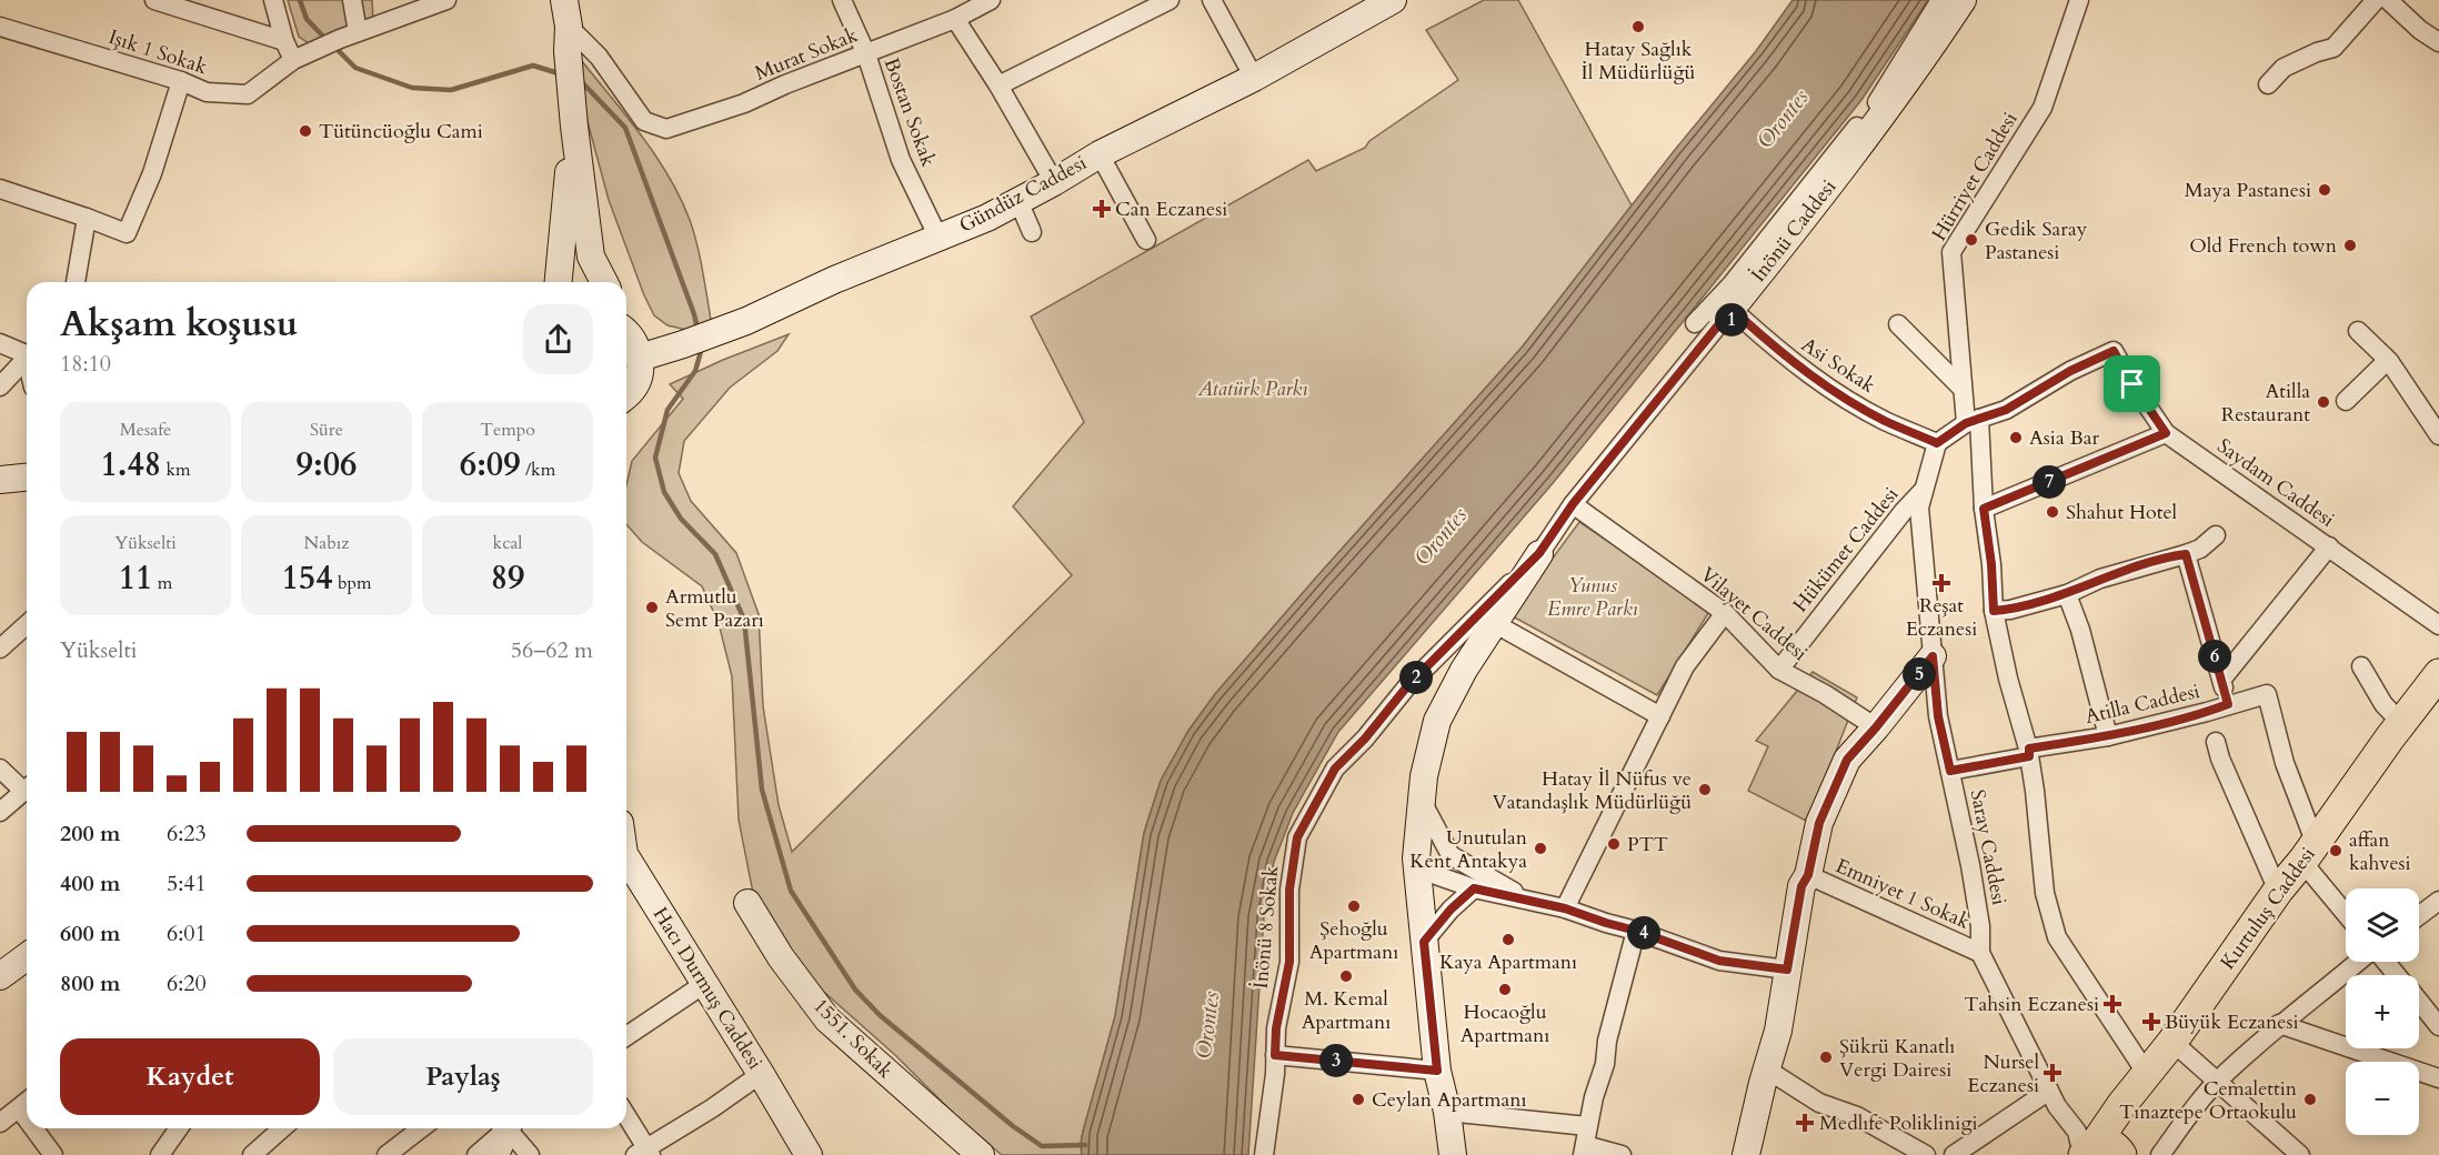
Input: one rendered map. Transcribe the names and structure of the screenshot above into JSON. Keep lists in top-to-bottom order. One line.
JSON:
{"streets":{"main road":["Kurtuluş Caddesi"],"street":["Işık 1 Sokak","Murat Sokak","Bostan Sokak","Hürriyet Caddesi","Gündüz Caddesi","İnönü Caddesi","Asi Sokak","Saydam Caddesi","Hükümet Caddesi","Vilayet Caddesi","Atilla Caddesi","Saray Caddesi","Emniyet 1 Sokak","İnönü 8 Sokak","Hacı Durmuş Caddesi","1551. Sokak"]},"crossings":[["Murat Sokak","Bostan Sokak"],["Bostan Sokak","Gündüz Caddesi"],["Hürriyet Caddesi","Saydam Caddesi"],["Hürriyet Caddesi","Atilla Caddesi"],["Hürriyet Caddesi","Kurtuluş Caddesi"],["İnönü Caddesi","Asi Sokak"],["İnönü Caddesi","Vilayet Caddesi"],["İnönü Caddesi","İnönü 8 Sokak"],["Asi Sokak","Saray Caddesi"],["Hükümet Caddesi","Vilayet Caddesi"],["Hükümet Caddesi","Saray Caddesi"],["Atilla Caddesi","Saray Caddesi"],["Atilla Caddesi","Kurtuluş Caddesi"],["Saray Caddesi","Emniyet 1 Sokak"],["Saray Caddesi","Kurtuluş Caddesi"]],"water":["Orontes"],"parks":["Atatürk Parkı","Yunus Emre Parkı"],"places":{"other":["Hatay Sağlık İl Müdürlüğü","Tütüncüoğlu Cami","Maya Pastanesi","Gedik Saray Pastanesi","Old French town","Atilla Restaurant","Asia Bar","Shahut Hotel","Armutlu Semt Pazarı","Hatay İl Nüfus ve Vatandaşlık Müdürlüğü","PTT","Unutulan Kent Antakya","affan kahvesi","Şehoğlu Apartmanı","Kaya Apartmanı","M. Kemal Apartmanı","Hocaoğlu Apartmanı","Şükrü Kanatlı Vergi Dairesi","Ceylan Apartmanı","Cemalettin Tınaztepe Ortaokulu"],"health":["Can Eczanesi","Reşat Eczanesi","Tahsin Eczanesi","Büyük Eczanesi","Nursel Eczanesi","Medlıfe Poliklinigi"]},"page":{"heading":["Akşam koşusu","18:10"],"pins":["1","7","6","5","2","4","3"],"stats":[["Mesafe","1.48 km"],["Süre","9:06"],["Tempo","6:09 /km"],["Yükselti","11 m"],["Nabız","154 bpm"],["kcal","89"]],"chart":["Yükselti","56–62 m"],"list":[{"name":"200 m","note":"6:23"},{"name":"400 m","note":"5:41"},{"name":"600 m","note":"6:01"},{"name":"800 m","note":"6:20"}],"map_buttons":["+","−"],"buttons":["Kaydet","Paylaş"]}}
